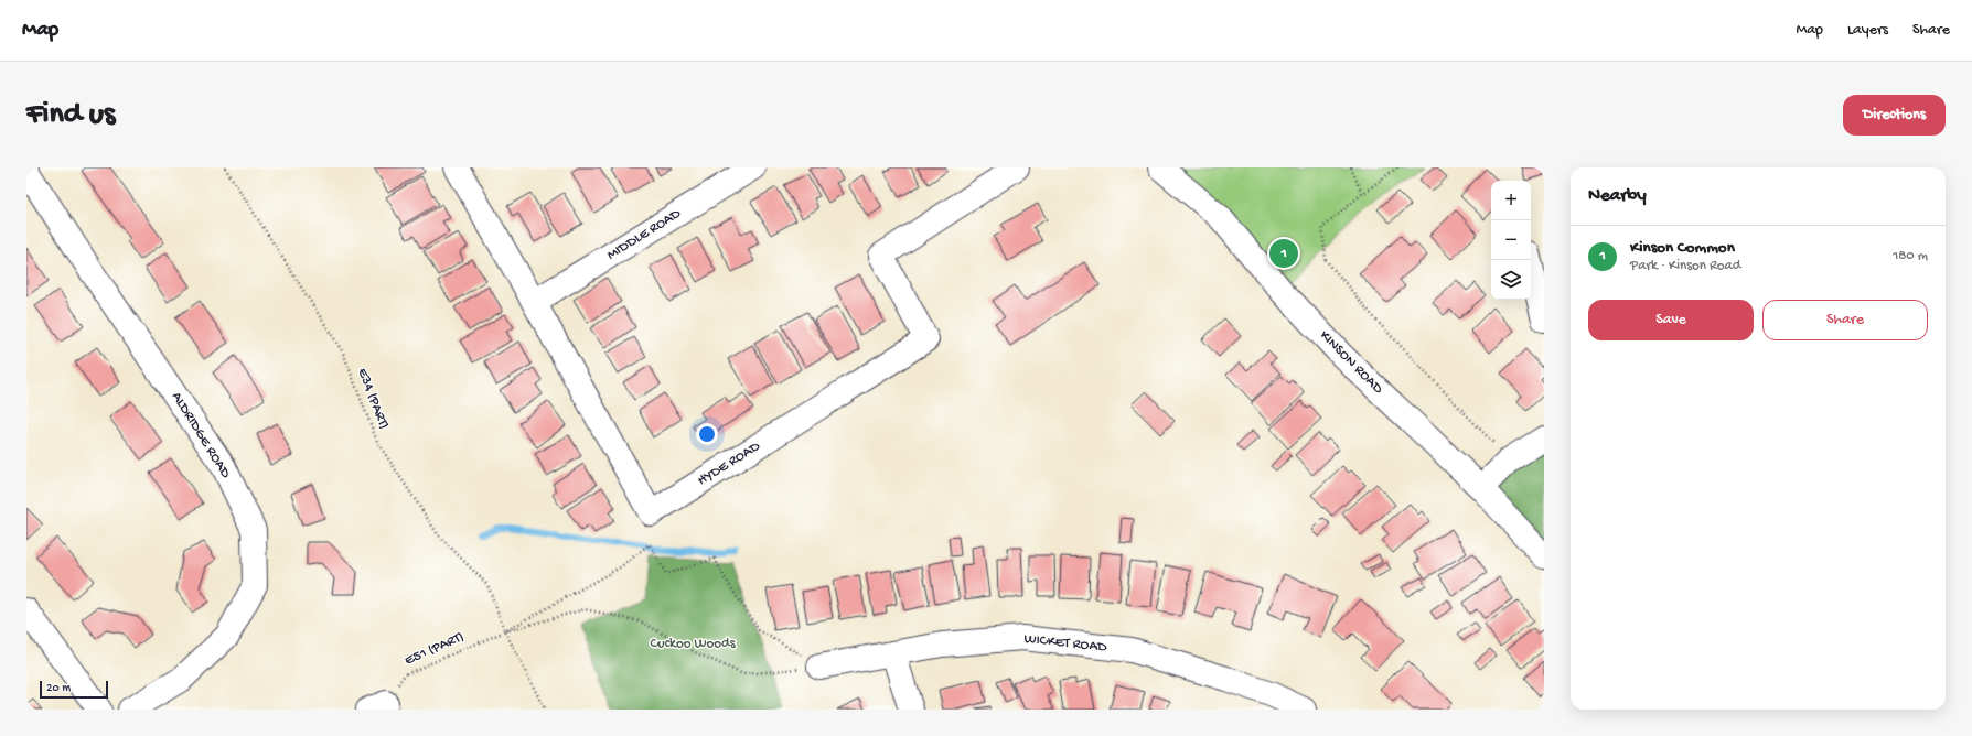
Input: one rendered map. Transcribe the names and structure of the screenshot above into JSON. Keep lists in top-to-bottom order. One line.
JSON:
{"streets":{"street":["MIDDLE ROAD","KINSON ROAD","ALDRIDGE ROAD","HYDE ROAD","WICKET ROAD"],"path":["E34 (PART)","E51 (PART)"]},"crossings":[["MIDDLE ROAD","HYDE ROAD"],["E34 (PART)","E51 (PART)"]],"parks":["Cuckoo Woods"],"scale_bar":"20 m","page":{"header":"Map","nav":["Map","Layers","Share"],"buttons":["Directions",["Save","Share"]],"title":"Find us","heading":"Nearby","map_buttons":["+","−"],"list":[{"mark":"1","name":"Kinson Common","note":"Park · Kinson Road","value":"180 m"}],"pins":"1","scale":"20 m"}}
